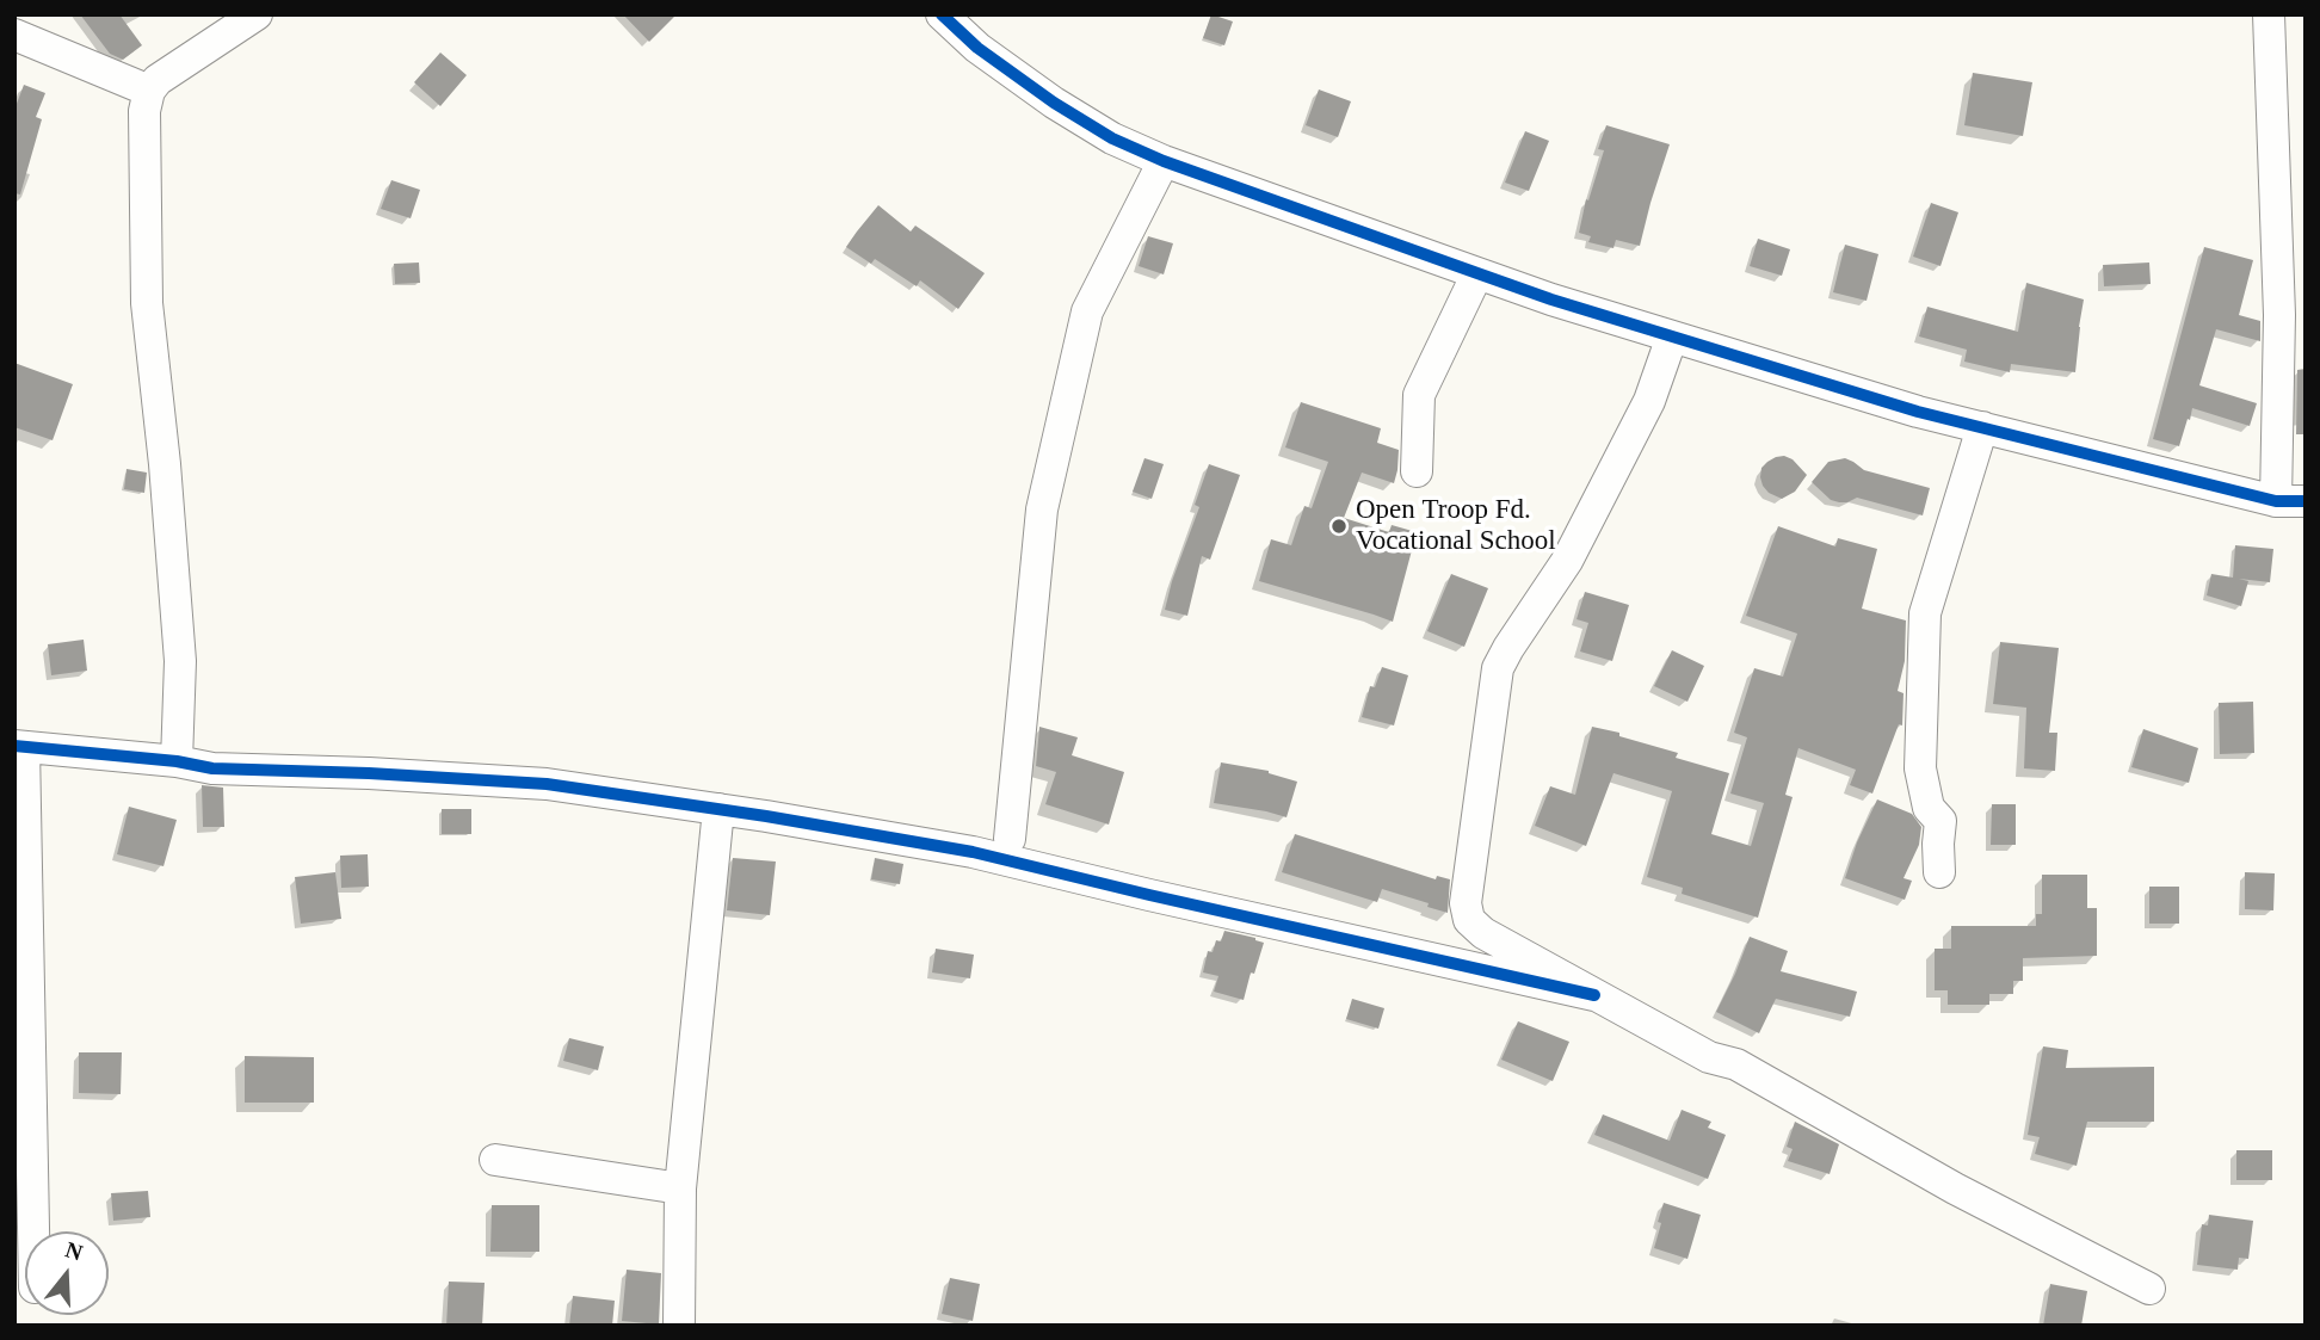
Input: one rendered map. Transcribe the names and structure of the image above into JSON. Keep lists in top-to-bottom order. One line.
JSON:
{"places":["Open Troop Fd. Vocational School"],"north":"top"}
